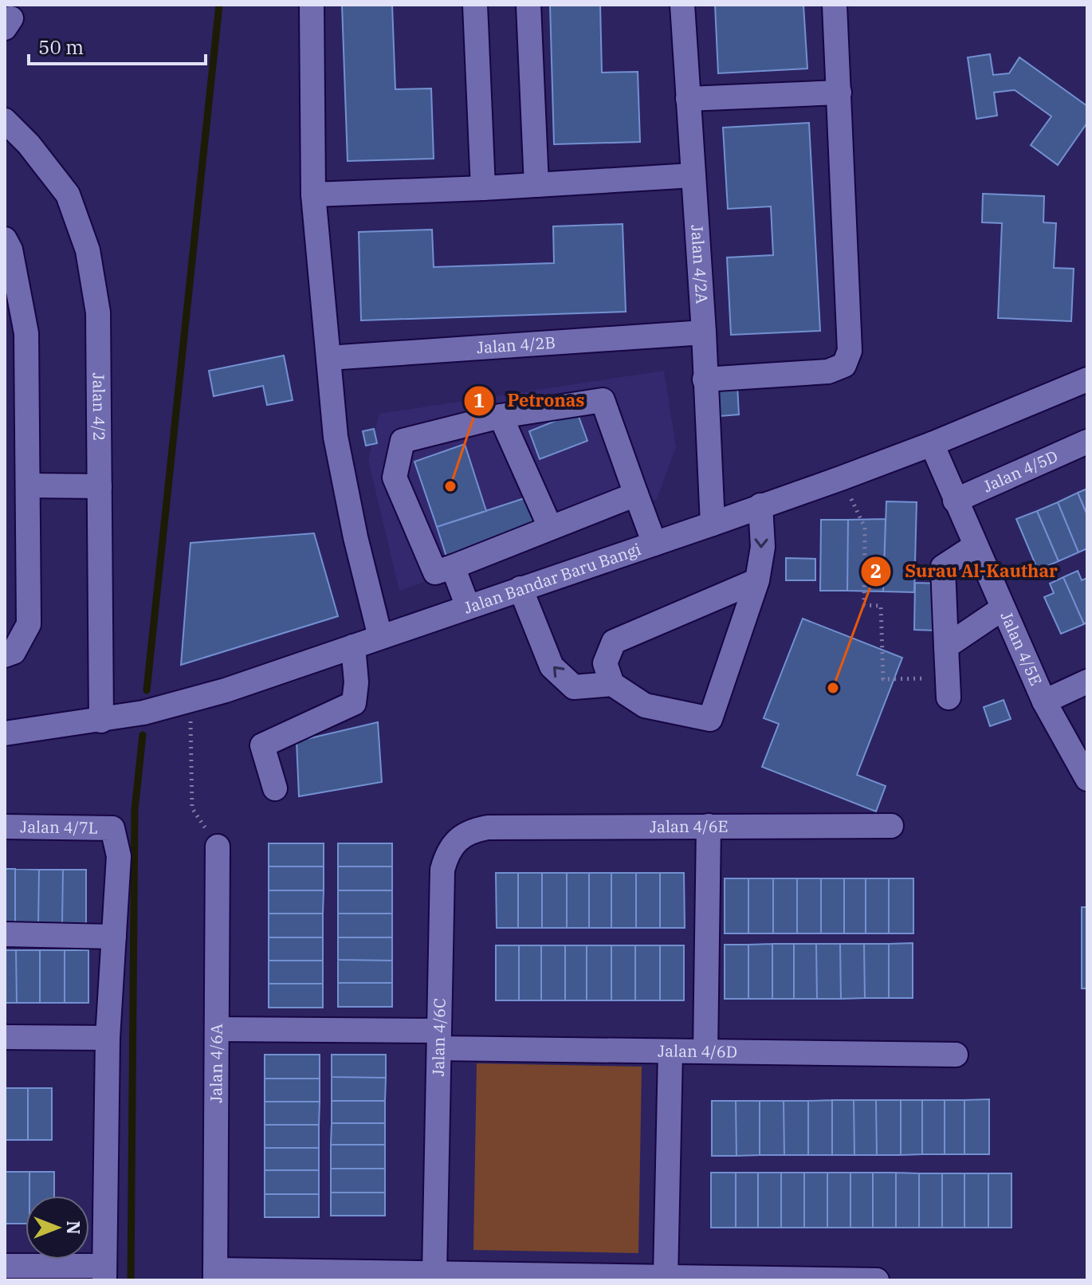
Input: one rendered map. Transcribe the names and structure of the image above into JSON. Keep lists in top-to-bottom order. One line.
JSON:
{"streets":{"street":["Jalan 4/2A","Jalan 4/2B","Jalan 4/2","Jalan 4/5D","Jalan Bandar Baru Bangi","Jalan 4/5E","Jalan 4/6E","Jalan 4/7L","Jalan 4/6C","Jalan 4/6D","Jalan 4/6A"]},"crossings":[["Jalan 4/2A","Jalan 4/2B"],["Jalan 4/2A","Jalan Bandar Baru Bangi"],["Jalan 4/2","Jalan Bandar Baru Bangi"],["Jalan 4/5D","Jalan 4/5E"],["Jalan Bandar Baru Bangi","Jalan 4/5E"],["Jalan 4/6E","Jalan 4/6C"],["Jalan 4/6C","Jalan 4/6D"],["Jalan 4/6D","Jalan 4/6A"]],"places":["Petronas","Surau Al-Kauthar"],"scale_bar":"50 m","north":"right"}
